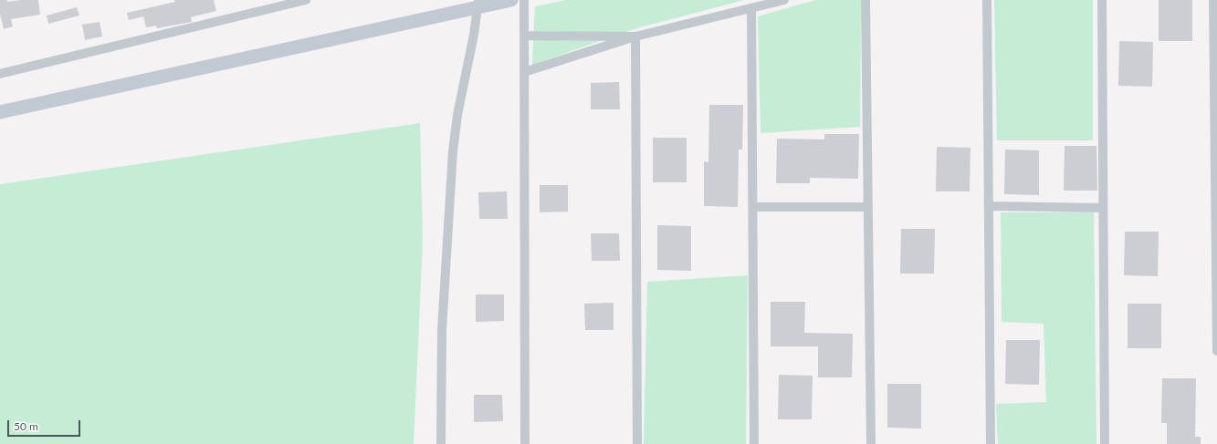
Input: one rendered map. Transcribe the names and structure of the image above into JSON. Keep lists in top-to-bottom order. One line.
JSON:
{"scale_bar":"50 m"}
